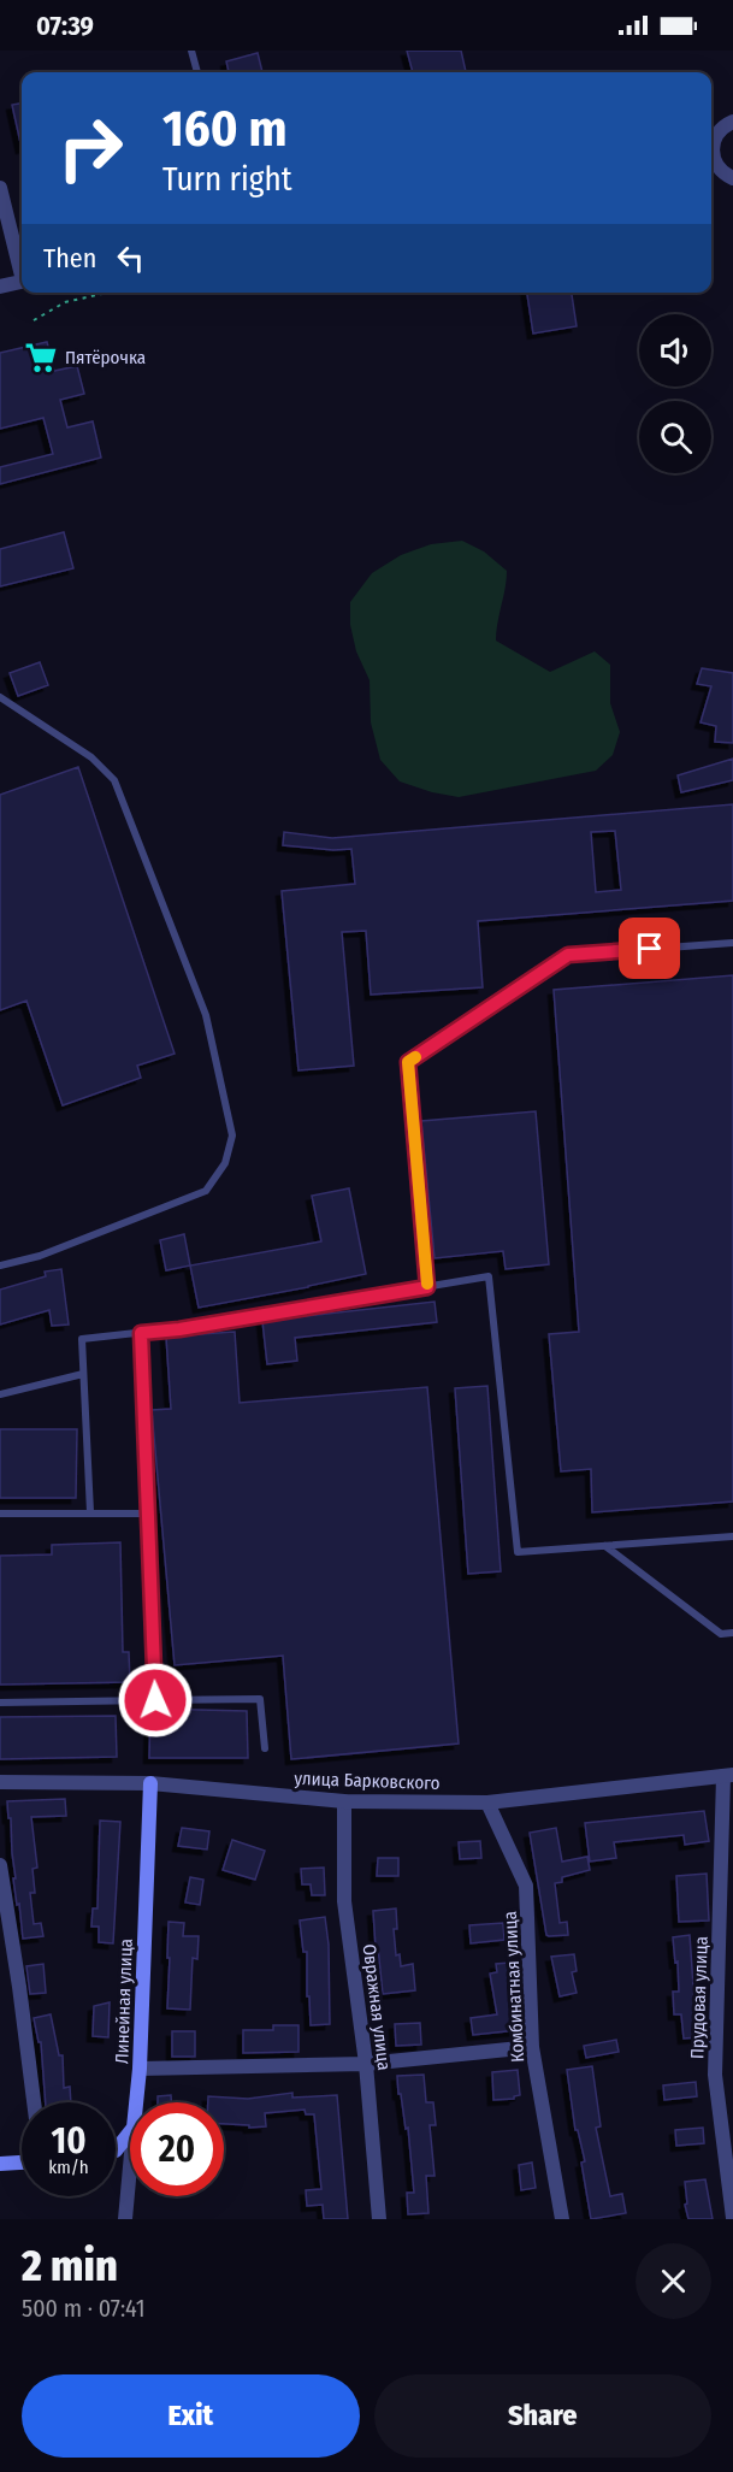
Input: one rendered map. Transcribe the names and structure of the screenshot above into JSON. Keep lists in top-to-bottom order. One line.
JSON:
{"streets":{"main road":["Линейная улица"],"street":["улица Барковского","Комбинатная улица","Прудовая улица","Овражная улица"]},"crossings":[["улица Барковского","Комбинатная улица"],["улица Барковского","Прудовая улица"],["улица Барковского","Линейная улица"],["улица Барковского","Овражная улица"]],"places":{"supermarket":["Пятёрочка"]},"page":{"status":"07:39","turn":["160 m","Turn right"],"then":"Then","speed":"10 km/h","limit":"20","heading":["2 min","500 m · 07:41"],"buttons":["Exit","Share"]}}
